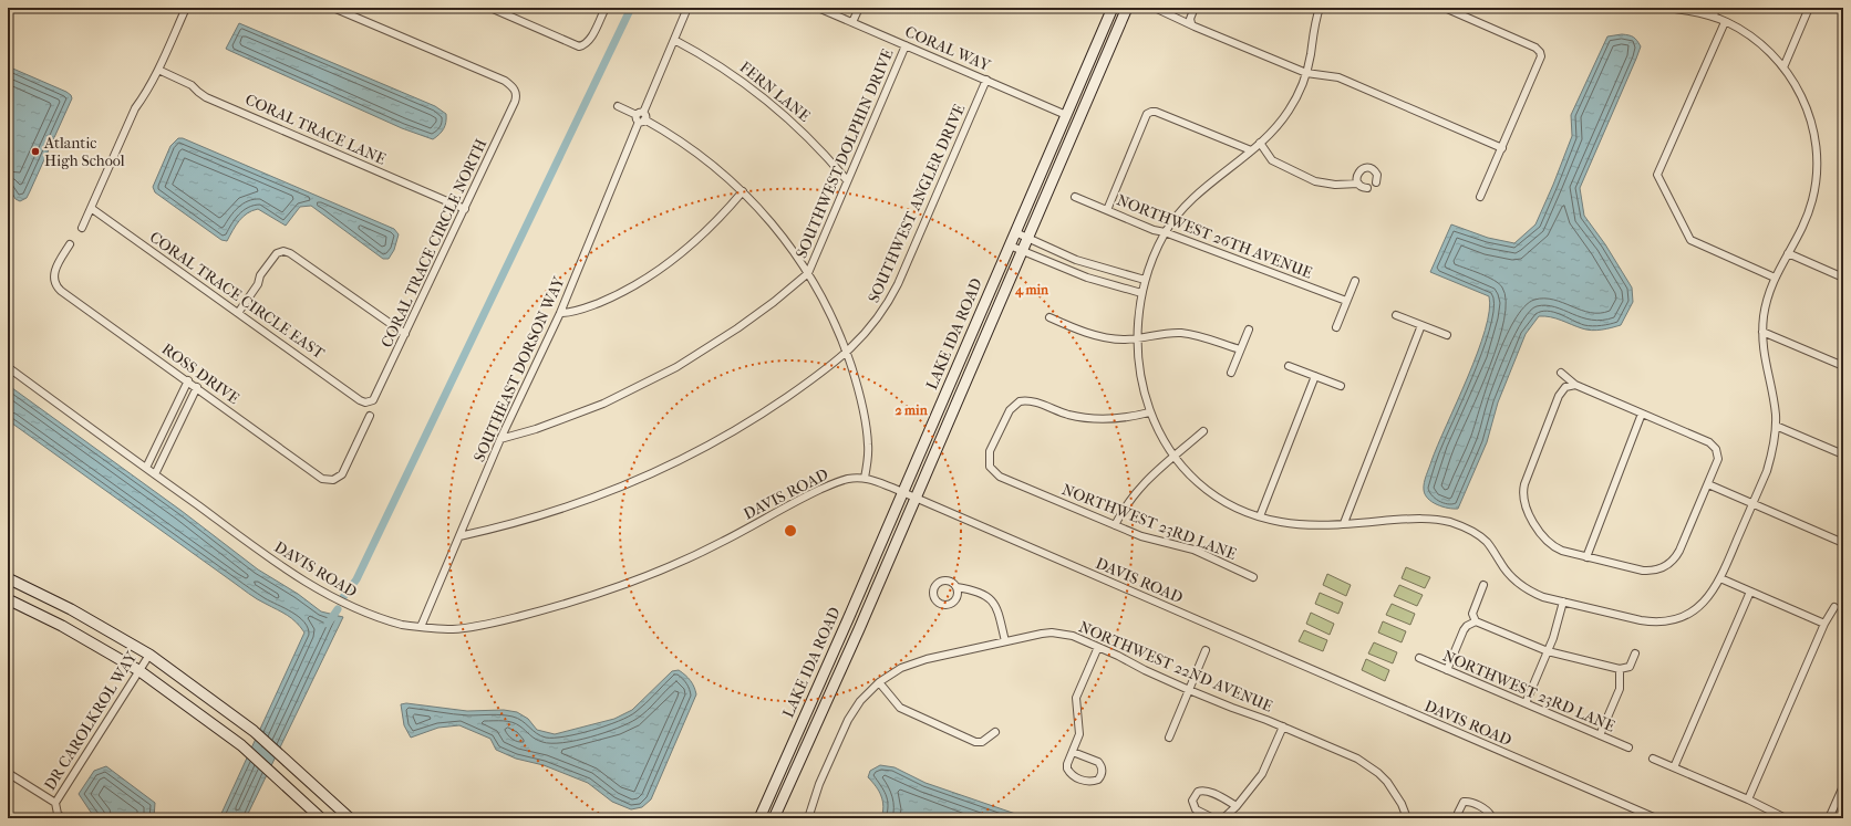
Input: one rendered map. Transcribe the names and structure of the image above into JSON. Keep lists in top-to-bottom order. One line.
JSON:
{"streets":{"street":["CORAL WAY","FERN LANE","CORAL TRACE LANE","SOUTHWEST DOLPHIN DRIVE","SOUTHWEST ANGLER DRIVE","NORTHWEST 26TH AVENUE","CORAL TRACE CIRCLE NORTH","CORAL TRACE CIRCLE EAST","LAKE IDA ROAD","SOUTHEAST DORSON WAY","ROSS DRIVE","DAVIS ROAD","NORTHWEST 23RD LANE","NORTHWEST 22ND AVENUE","DR CAROLKROL WAY"]},"crossings":[["CORAL WAY","SOUTHWEST DOLPHIN DRIVE"],["CORAL WAY","SOUTHWEST ANGLER DRIVE"],["CORAL WAY","LAKE IDA ROAD"],["FERN LANE","SOUTHWEST DOLPHIN DRIVE"],["FERN LANE","SOUTHEAST DORSON WAY"],["CORAL TRACE LANE","CORAL TRACE CIRCLE NORTH"],["SOUTHWEST ANGLER DRIVE","SOUTHEAST DORSON WAY"],["CORAL TRACE CIRCLE NORTH","CORAL TRACE CIRCLE EAST"],["LAKE IDA ROAD","DAVIS ROAD"],["SOUTHEAST DORSON WAY","DAVIS ROAD"]],"places":["Atlantic High School"],"rings":["4 min","2 min"]}
